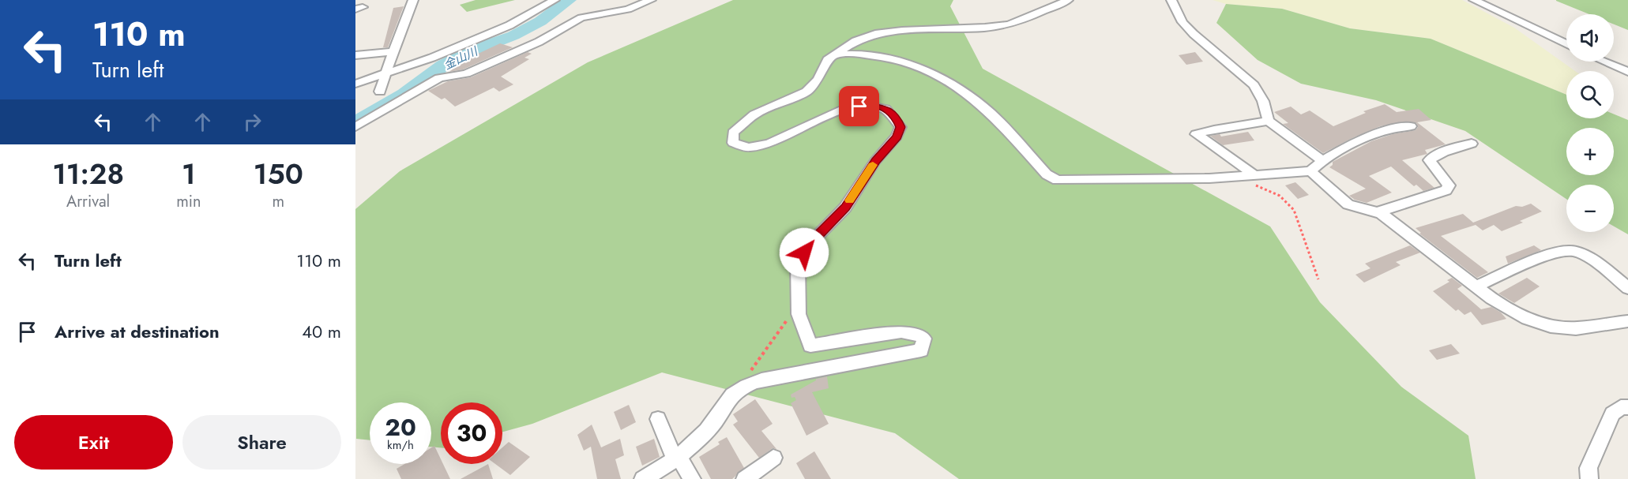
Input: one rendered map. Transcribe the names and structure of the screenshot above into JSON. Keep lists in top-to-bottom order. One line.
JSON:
{"water":["金山川"],"page":{"turn":["110 m","Turn left"],"map_buttons":["+","−"],"eta":["11:28","Arrival","1","min","150","m"],"list":[{"name":"Turn left","value":"110 m"},{"name":"Arrive at destination","value":"40 m"}],"speed":"20 km/h","limit":"30","buttons":["Exit","Share"]}}
